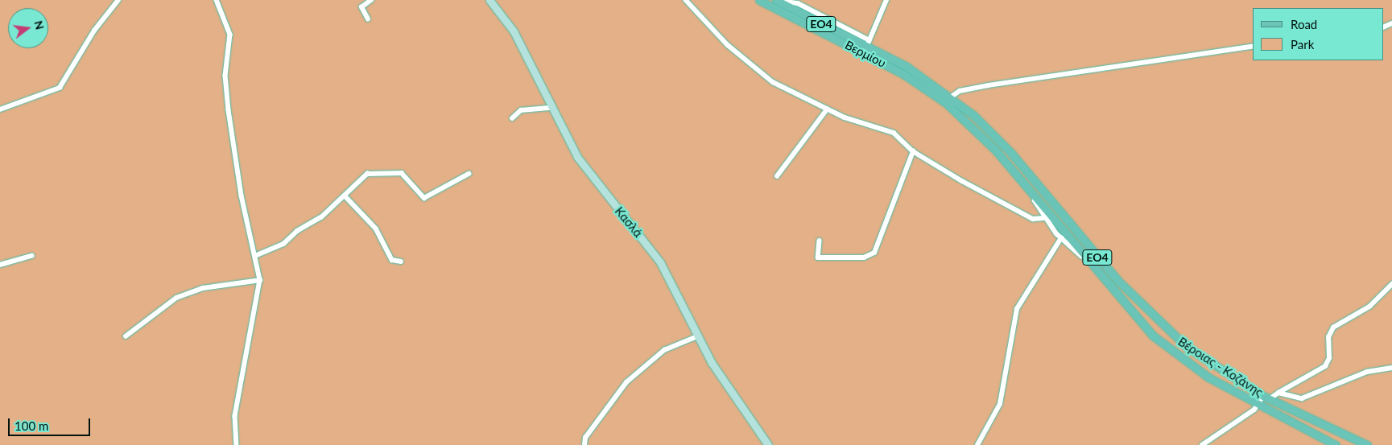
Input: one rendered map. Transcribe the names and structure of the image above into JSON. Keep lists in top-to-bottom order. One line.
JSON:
{"streets":{"main road":["ΕΟ4","Βερμίου","Βέροιας - Κοζάνης"],"street":["Κασλά"]},"crossings":[["Βερμίου","Βέροιας - Κοζάνης"]],"legend":["Road","Park"],"scale_bar":"100 m","north":"right"}
